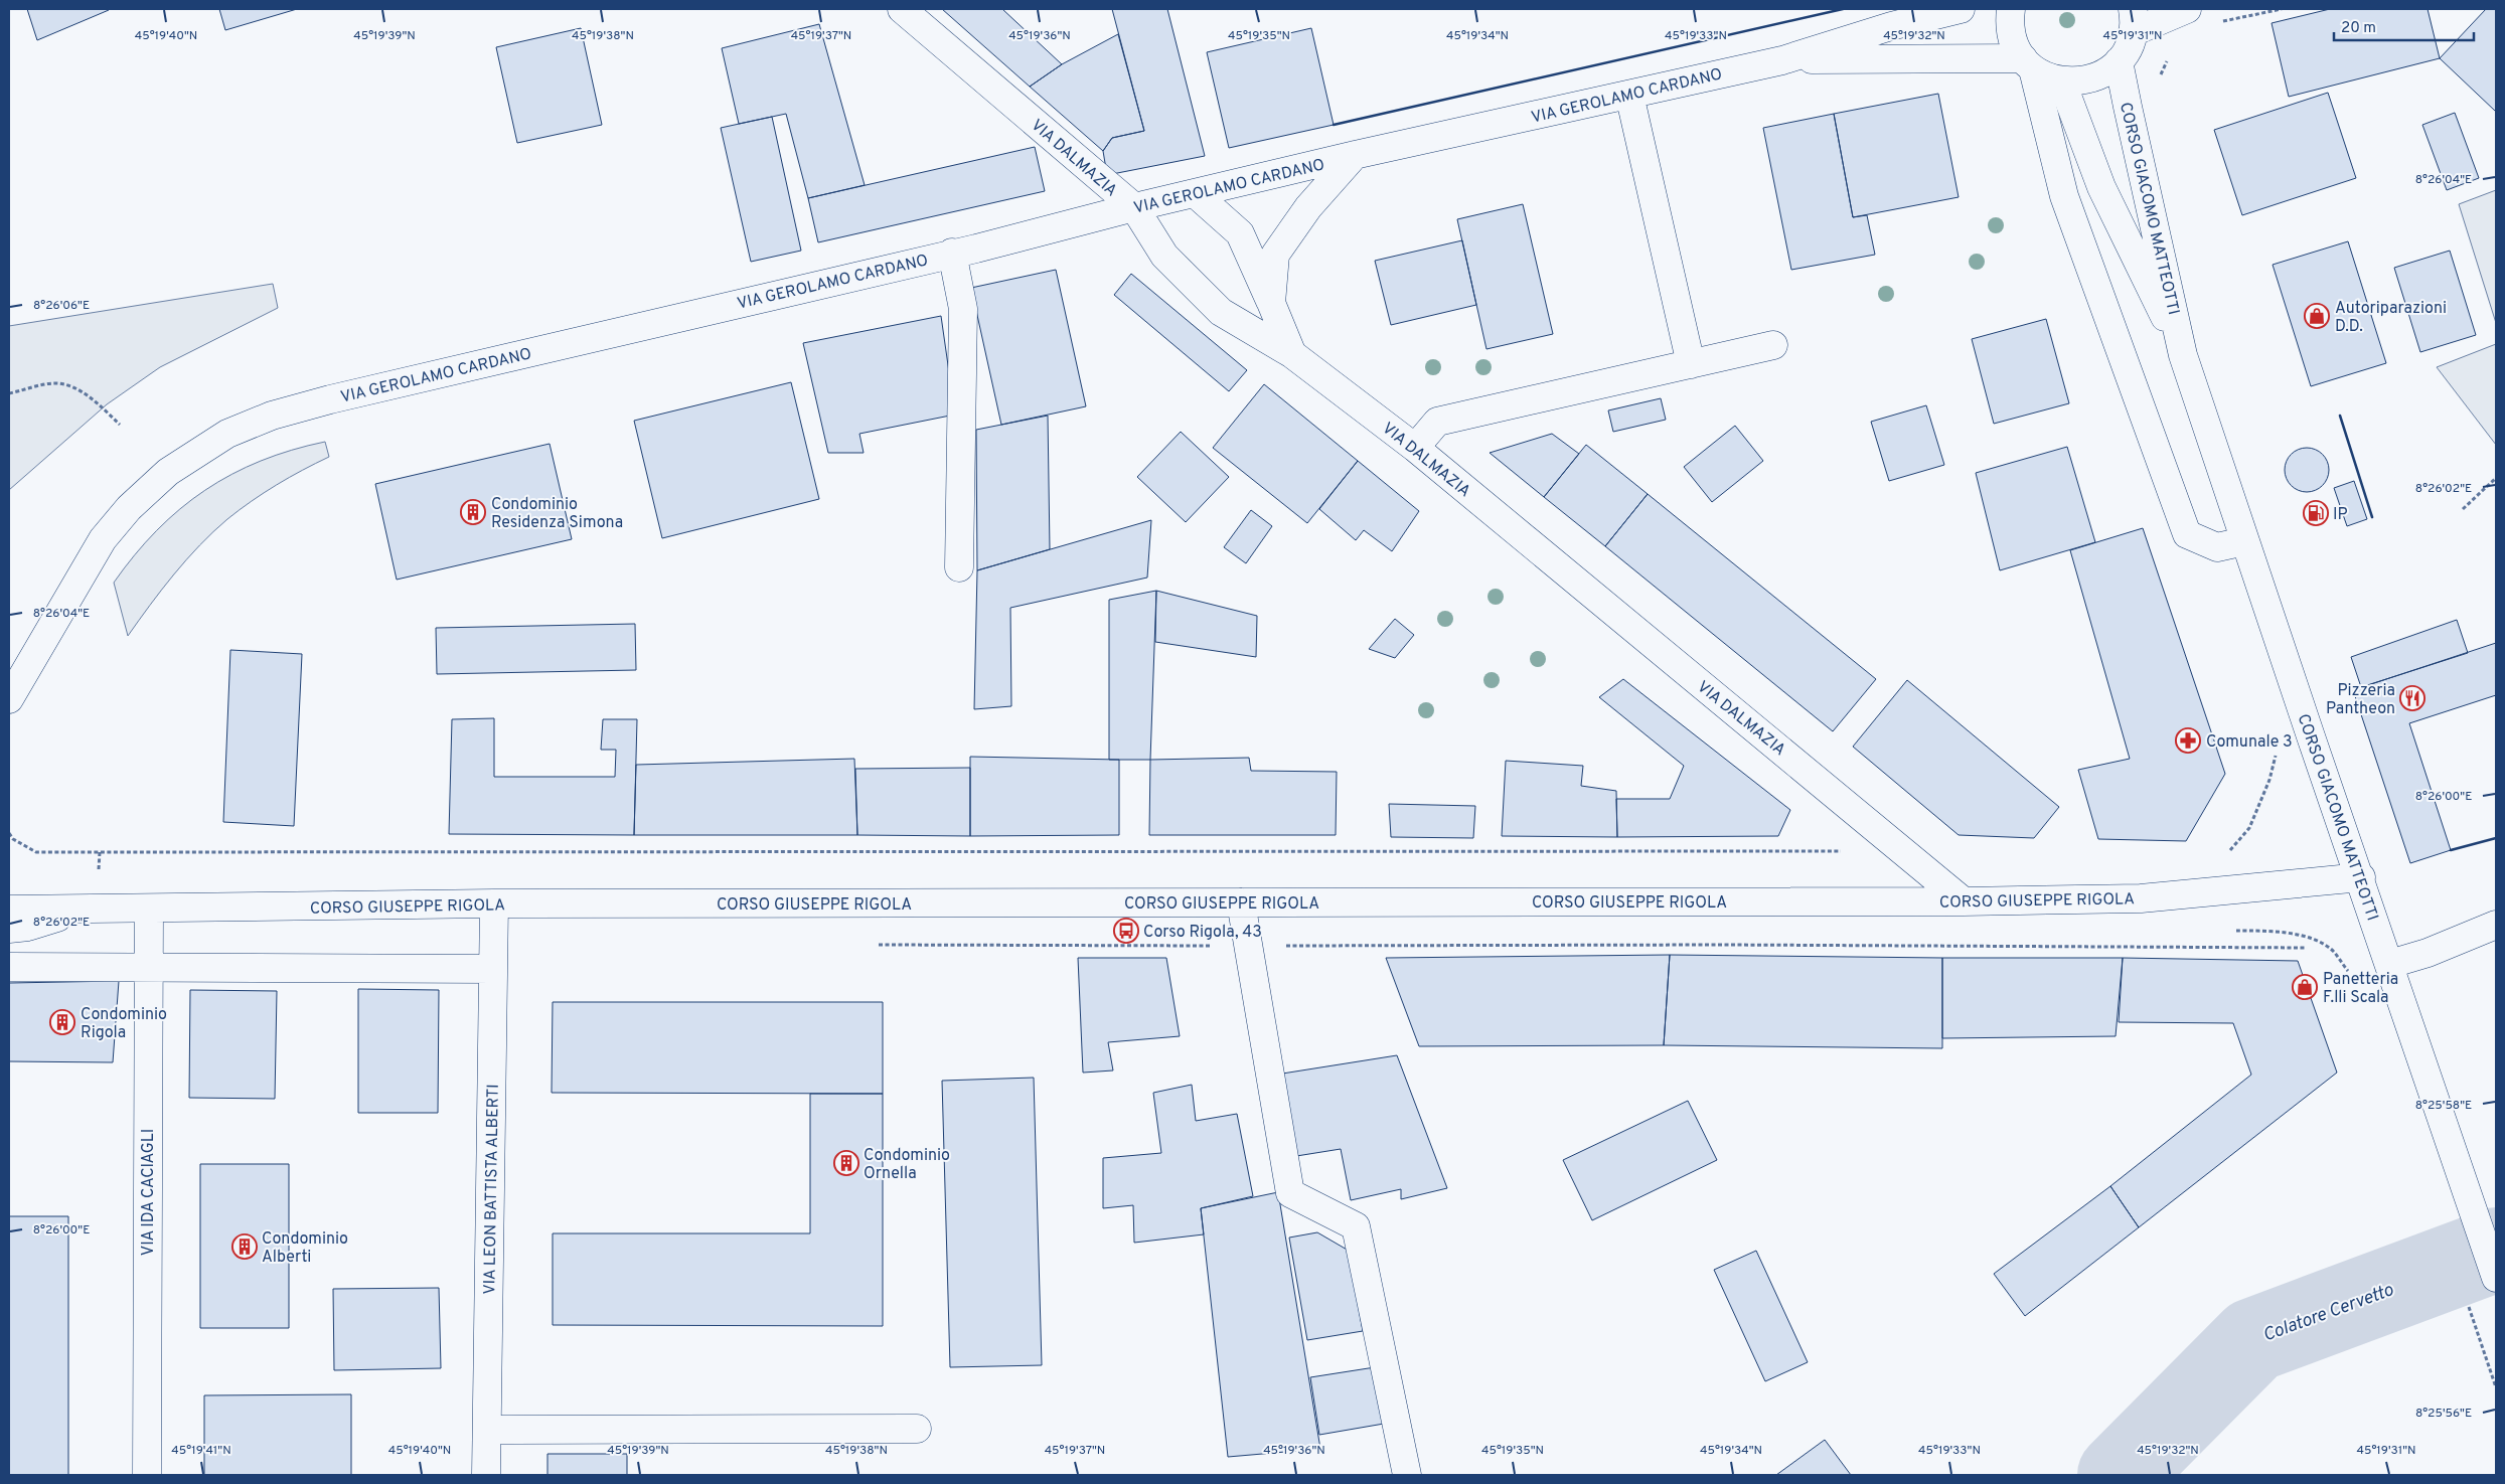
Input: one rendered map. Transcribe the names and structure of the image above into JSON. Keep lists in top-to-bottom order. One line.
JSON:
{"streets":{"street":["VIA GEROLAMO CARDANO","VIA DALMAZIA","CORSO GIACOMO MATTEOTTI","CORSO GIUSEPPE RIGOLA","VIA LEON BATTISTA ALBERTI","VIA IDA CACIAGLI"]},"crossings":[["VIA GEROLAMO CARDANO","VIA DALMAZIA"],["VIA DALMAZIA","CORSO GIUSEPPE RIGOLA"],["CORSO GIACOMO MATTEOTTI","CORSO GIUSEPPE RIGOLA"],["CORSO GIUSEPPE RIGOLA","VIA LEON BATTISTA ALBERTI"],["CORSO GIUSEPPE RIGOLA","VIA IDA CACIAGLI"]],"water":["Colatore Cervetto"],"places":{"shop":["Autoriparazioni D.D.","Panetteria F.lli Scala"],"building":["Condominio Residenza Simona","Condominio Rigola","Condominio Ornella","Condominio Alberti"],"fuel station":["IP"],"restaurant":["Pizzeria Pantheon"],"pharmacy":["Comunale 3"],"bus stop":["Corso Rigola, 43"]},"scale_bar":"20 m","coordinates":["45°19'40\"N","45°19'39\"N","45°19'38\"N","45°19'37\"N","45°19'36\"N","45°19'35\"N","45°19'34\"N","45°19'33\"N","45°19'32\"N","45°19'31\"N","8°26'04\"E","8°26'06\"E","8°26'02\"E","8°26'00\"E","8°25'58\"E","8°25'56\"E","45°19'41\"N"]}
